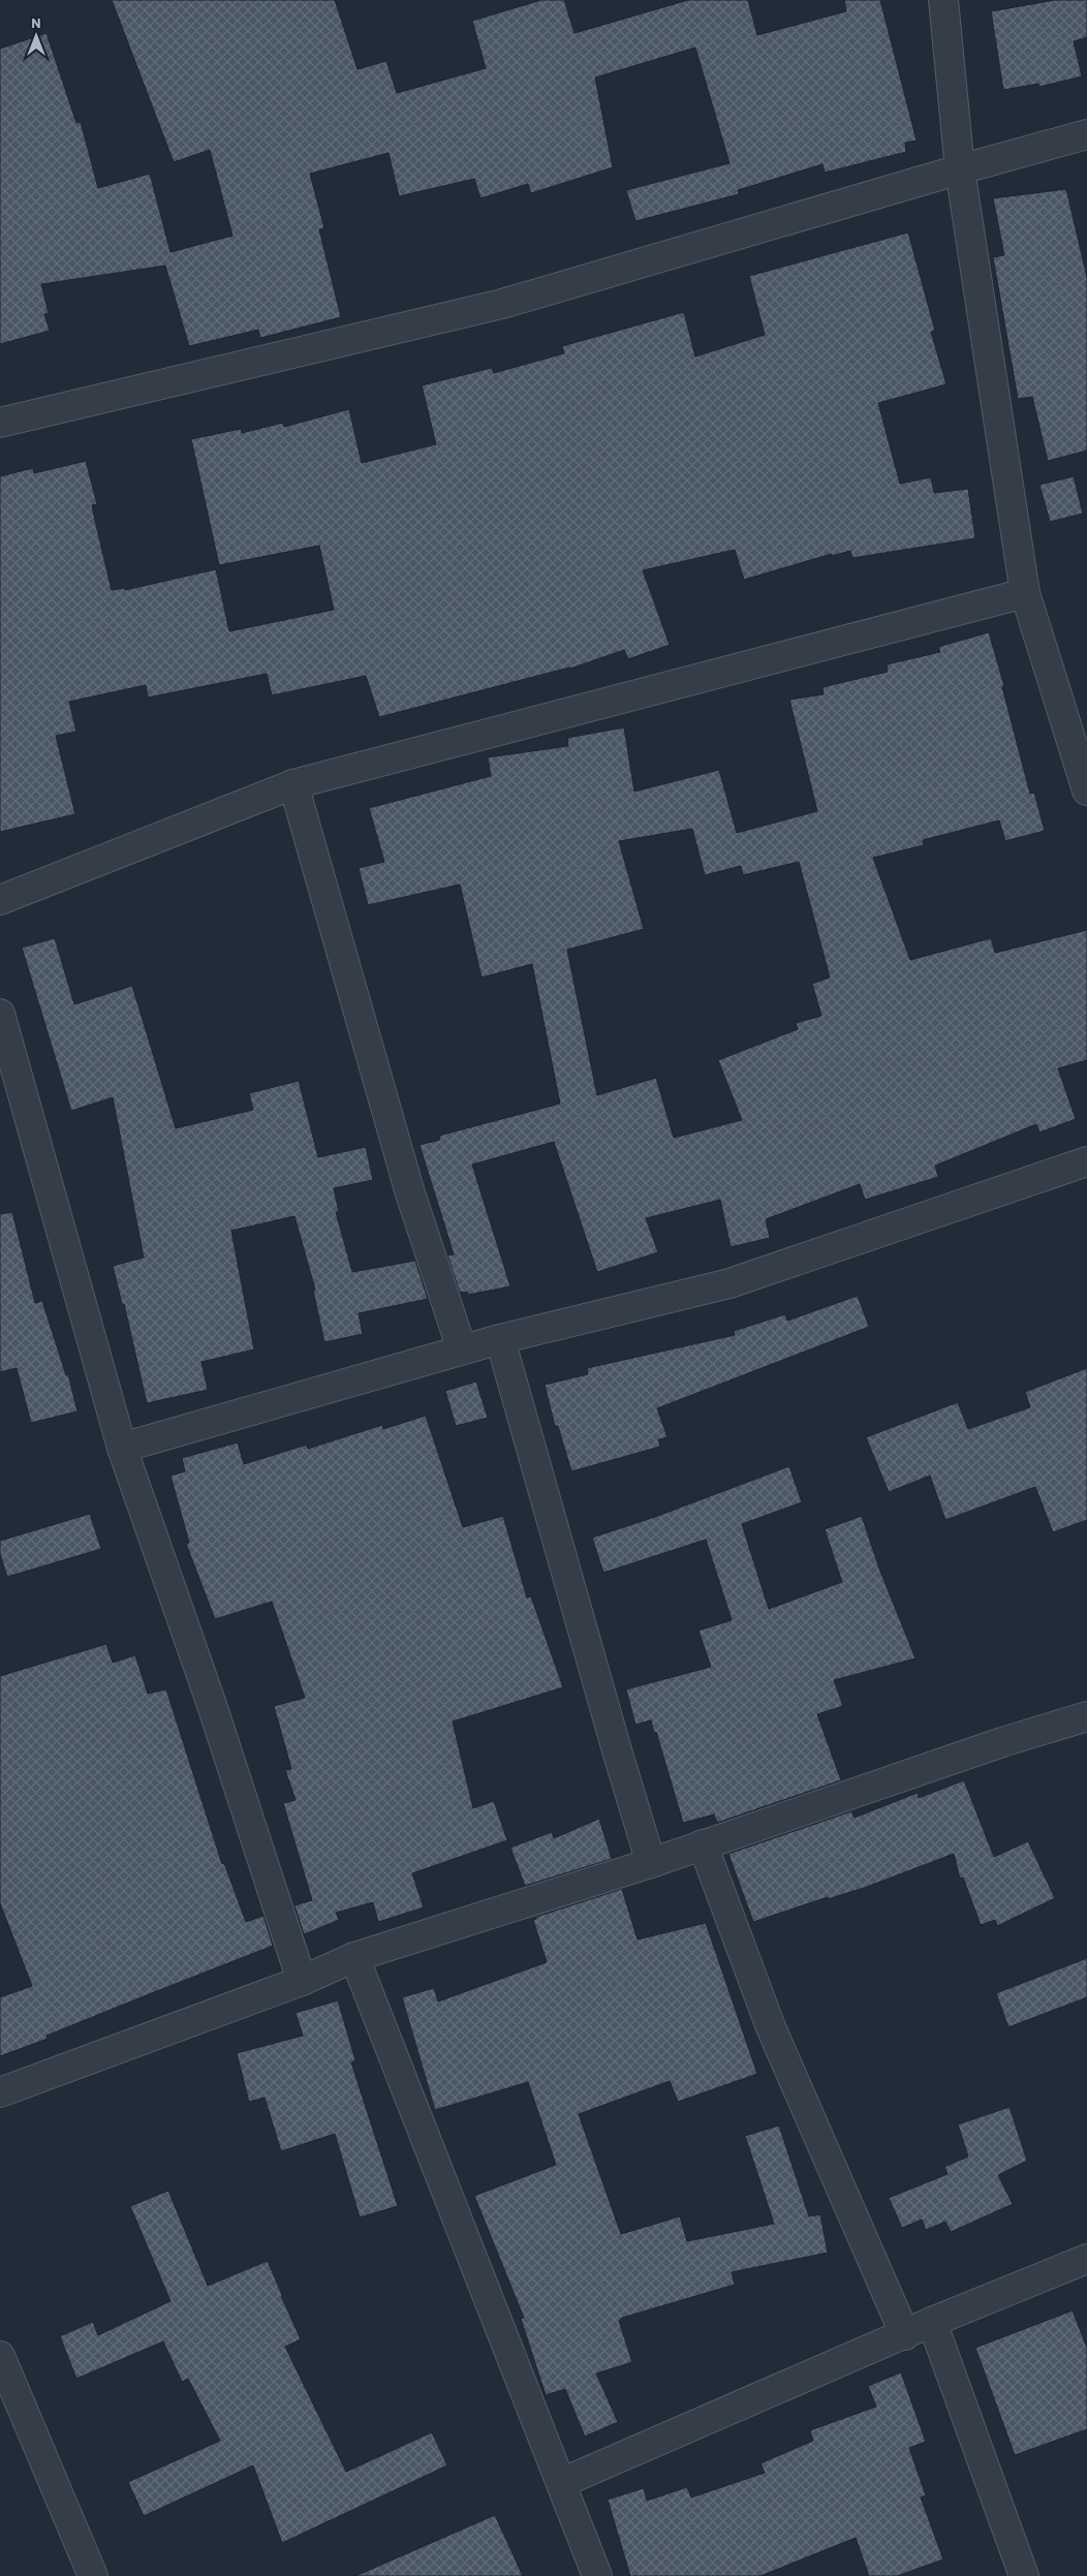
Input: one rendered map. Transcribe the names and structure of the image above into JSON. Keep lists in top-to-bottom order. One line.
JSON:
{"north":"top"}
